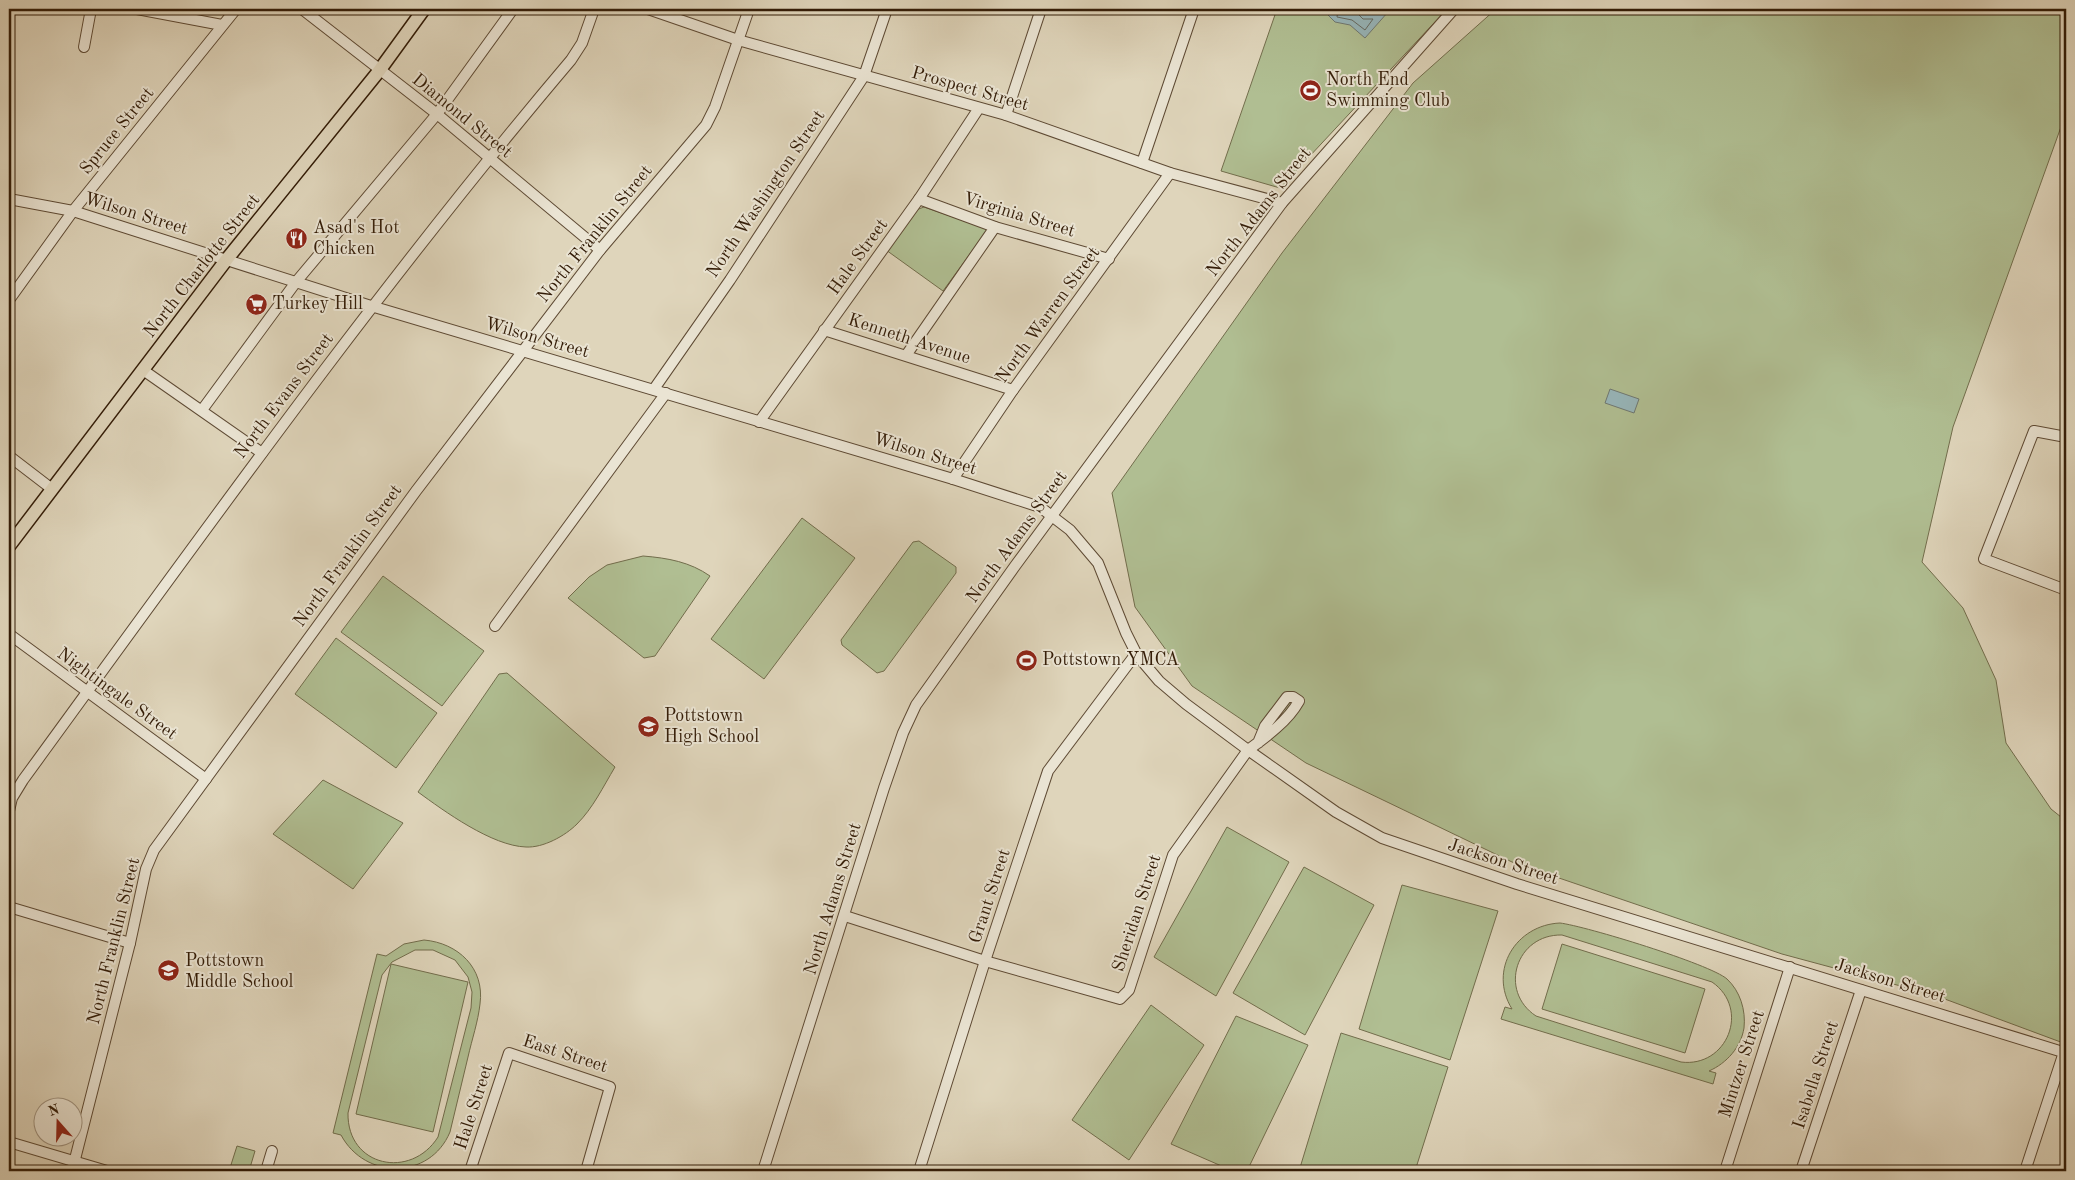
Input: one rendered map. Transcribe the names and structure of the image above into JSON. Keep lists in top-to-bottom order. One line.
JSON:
{"streets":{"main road":["North Charlotte Street"],"street":["Prospect Street","Diamond Street","Spruce Street","North Washington Street","North Adams Street","Wilson Street","Virginia Street","North Franklin Street","Hale Street","North Warren Street","Kenneth Avenue","North Evans Street","Nightingale Street","Jackson Street","Grant Street","Sheridan Street","East Street","Mintzer Street","Isabella Street"]},"crossings":[["Prospect Street","North Washington Street"],["Prospect Street","North Adams Street"],["Prospect Street","North Franklin Street"],["Prospect Street","Hale Street"],["Prospect Street","North Warren Street"],["Diamond Street","North Franklin Street"],["Diamond Street","North Charlotte Street"],["Diamond Street","North Evans Street"],["Spruce Street","Wilson Street"],["North Washington Street","Wilson Street"],["North Adams Street","Wilson Street"],["North Adams Street","Jackson Street"],["Wilson Street","North Franklin Street"],["Wilson Street","Hale Street"],["Wilson Street","North Charlotte Street"],["Wilson Street","North Warren Street"],["Wilson Street","North Evans Street"],["Wilson Street","Jackson Street"],["Virginia Street","Hale Street"],["Virginia Street","North Warren Street"],["North Franklin Street","Nightingale Street"],["Hale Street","Kenneth Avenue"],["Hale Street","East Street"],["North Warren Street","Kenneth Avenue"],["North Evans Street","Nightingale Street"],["Jackson Street","Grant Street"],["Jackson Street","Sheridan Street"],["Jackson Street","Mintzer Street"],["Jackson Street","Isabella Street"],["Grant Street","Sheridan Street"]],"places":{"sports":["North End Swimming Club","Pottstown YMCA"],"restaurant":["Asad's Hot Chicken"],"supermarket":["Turkey Hill"],"school or university":["Pottstown High School","Pottstown Middle School"]},"north":"top"}
